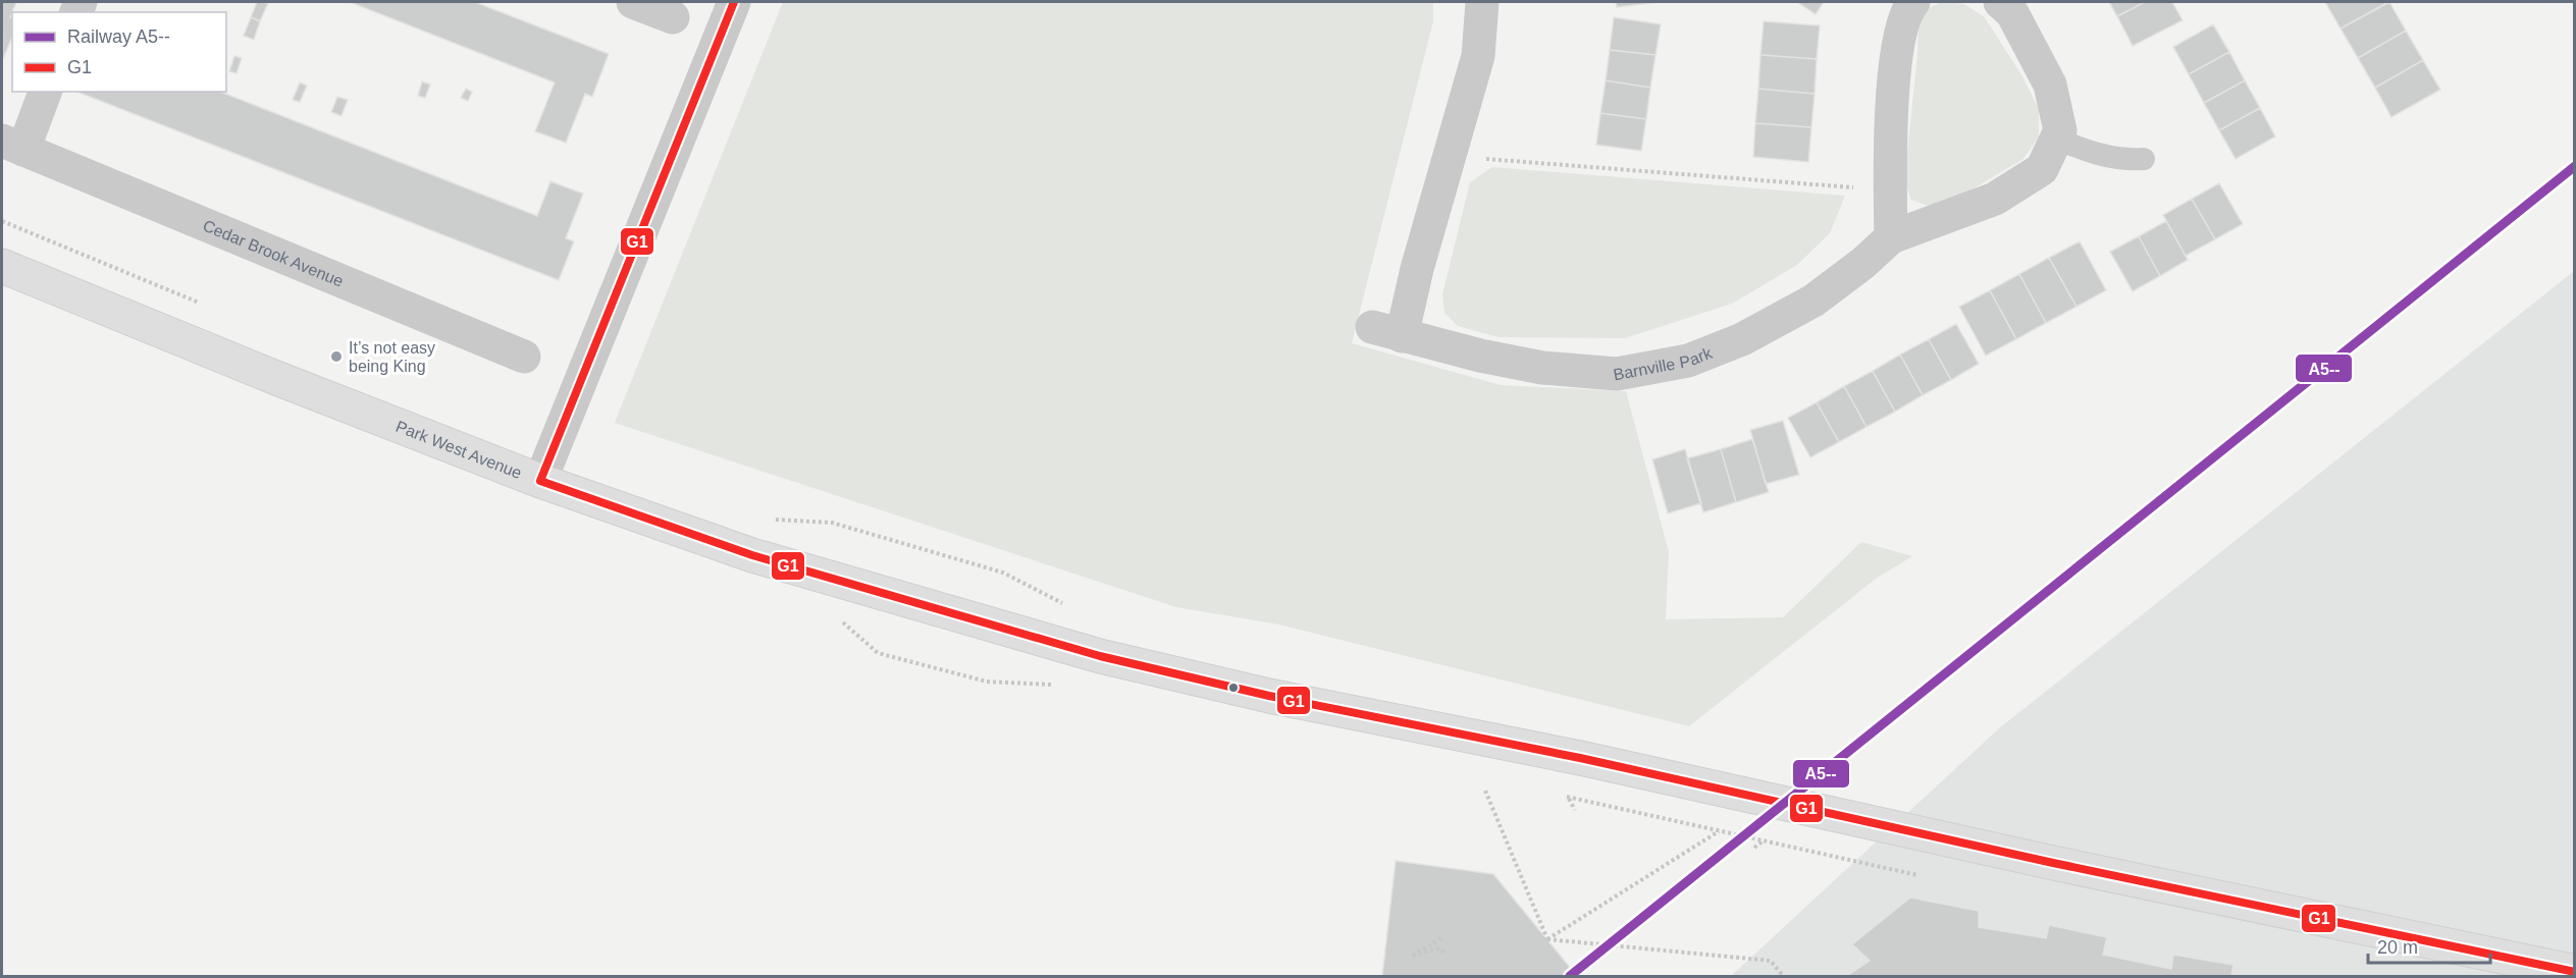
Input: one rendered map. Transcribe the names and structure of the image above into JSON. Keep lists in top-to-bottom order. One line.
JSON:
{"streets":{"street":["Cedar Brook Avenue","Barnville Park","Park West Avenue"]},"places":["It’s not easy being King"],"lines":["transit line G1","rail line A5--"],"legend":["Railway A5--","G1"],"scale_bar":"20 m"}
